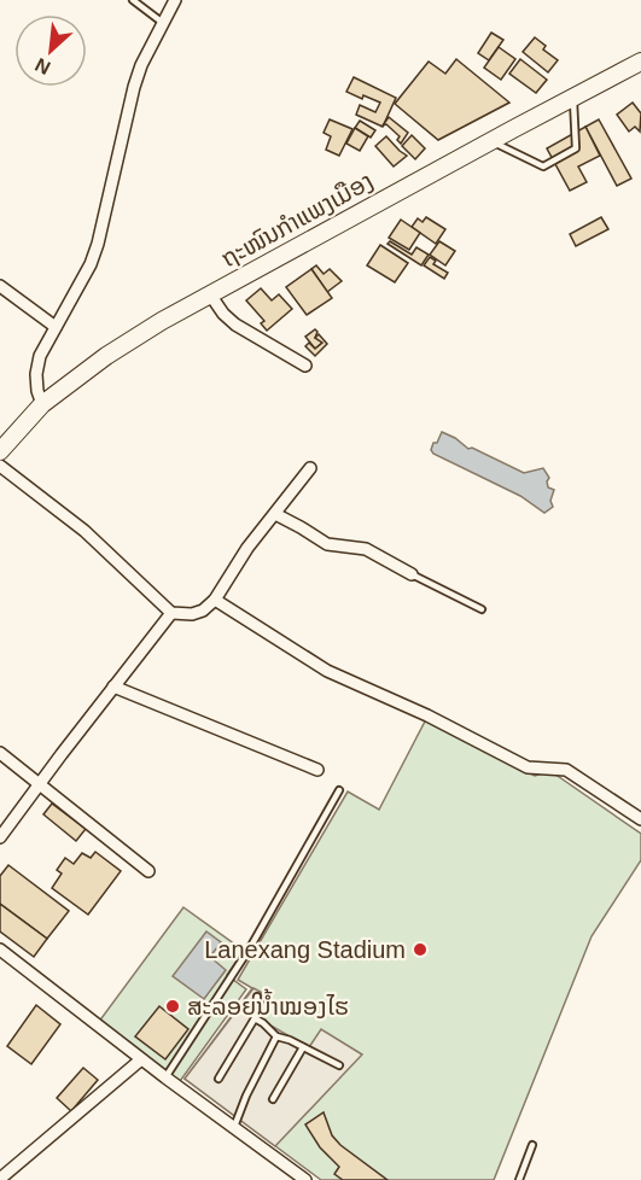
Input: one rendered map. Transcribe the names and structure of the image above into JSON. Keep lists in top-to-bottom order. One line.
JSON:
{"streets":{"main road":["ຖະໜົນກຳແພງເມືອງ"]},"places":["Lanexang Stadium","ສະລອຍນ້ຳໝອງໄຮ"],"north":"bottom left"}
